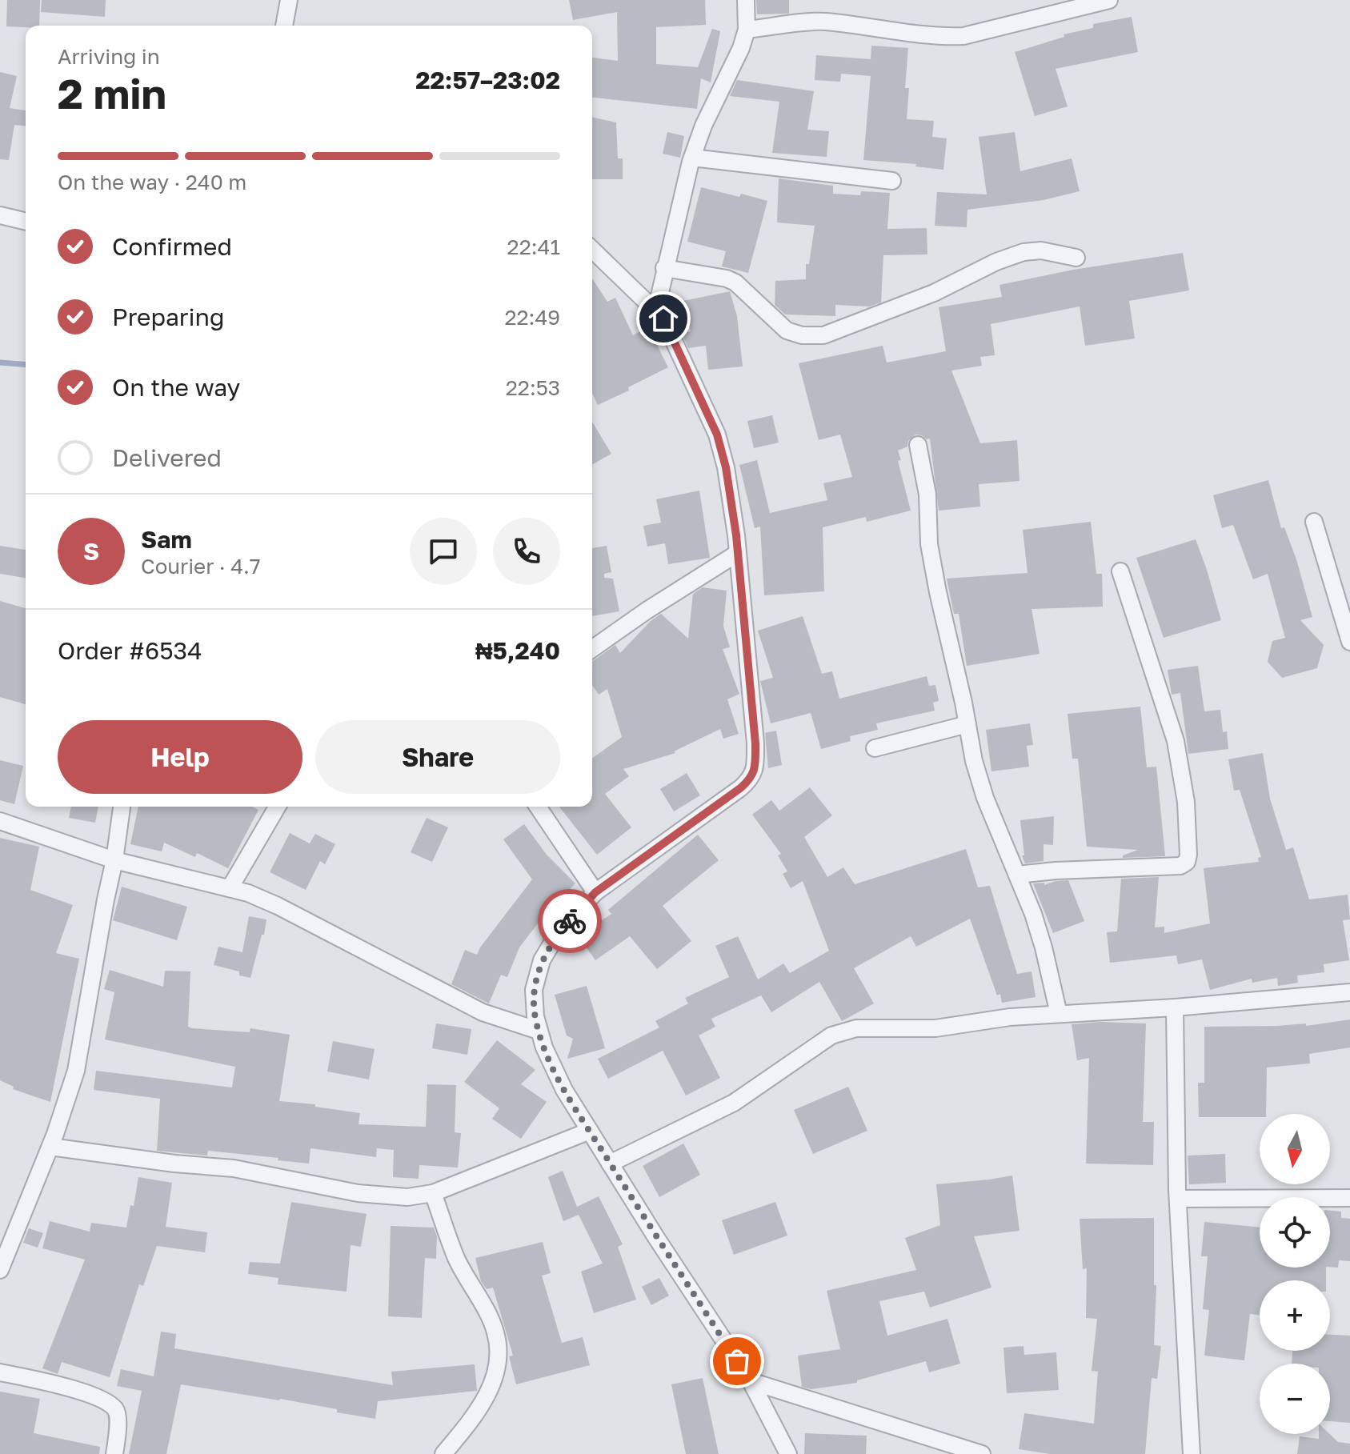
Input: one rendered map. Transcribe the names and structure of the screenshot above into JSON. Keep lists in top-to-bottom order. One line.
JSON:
{"north":"bottom","page":{"heading":["2 min","Arriving in","22:57–23:02"],"panel":["Sam","Courier · 4.7","Order #6534","₦5,240"],"bar":"On the way · 240 m","list":[["Confirmed","22:41"],["Preparing","22:49"],["On the way","22:53"],"Delivered"],"round":"S","buttons":["Help","Share"],"map_buttons":["+","−"]}}
